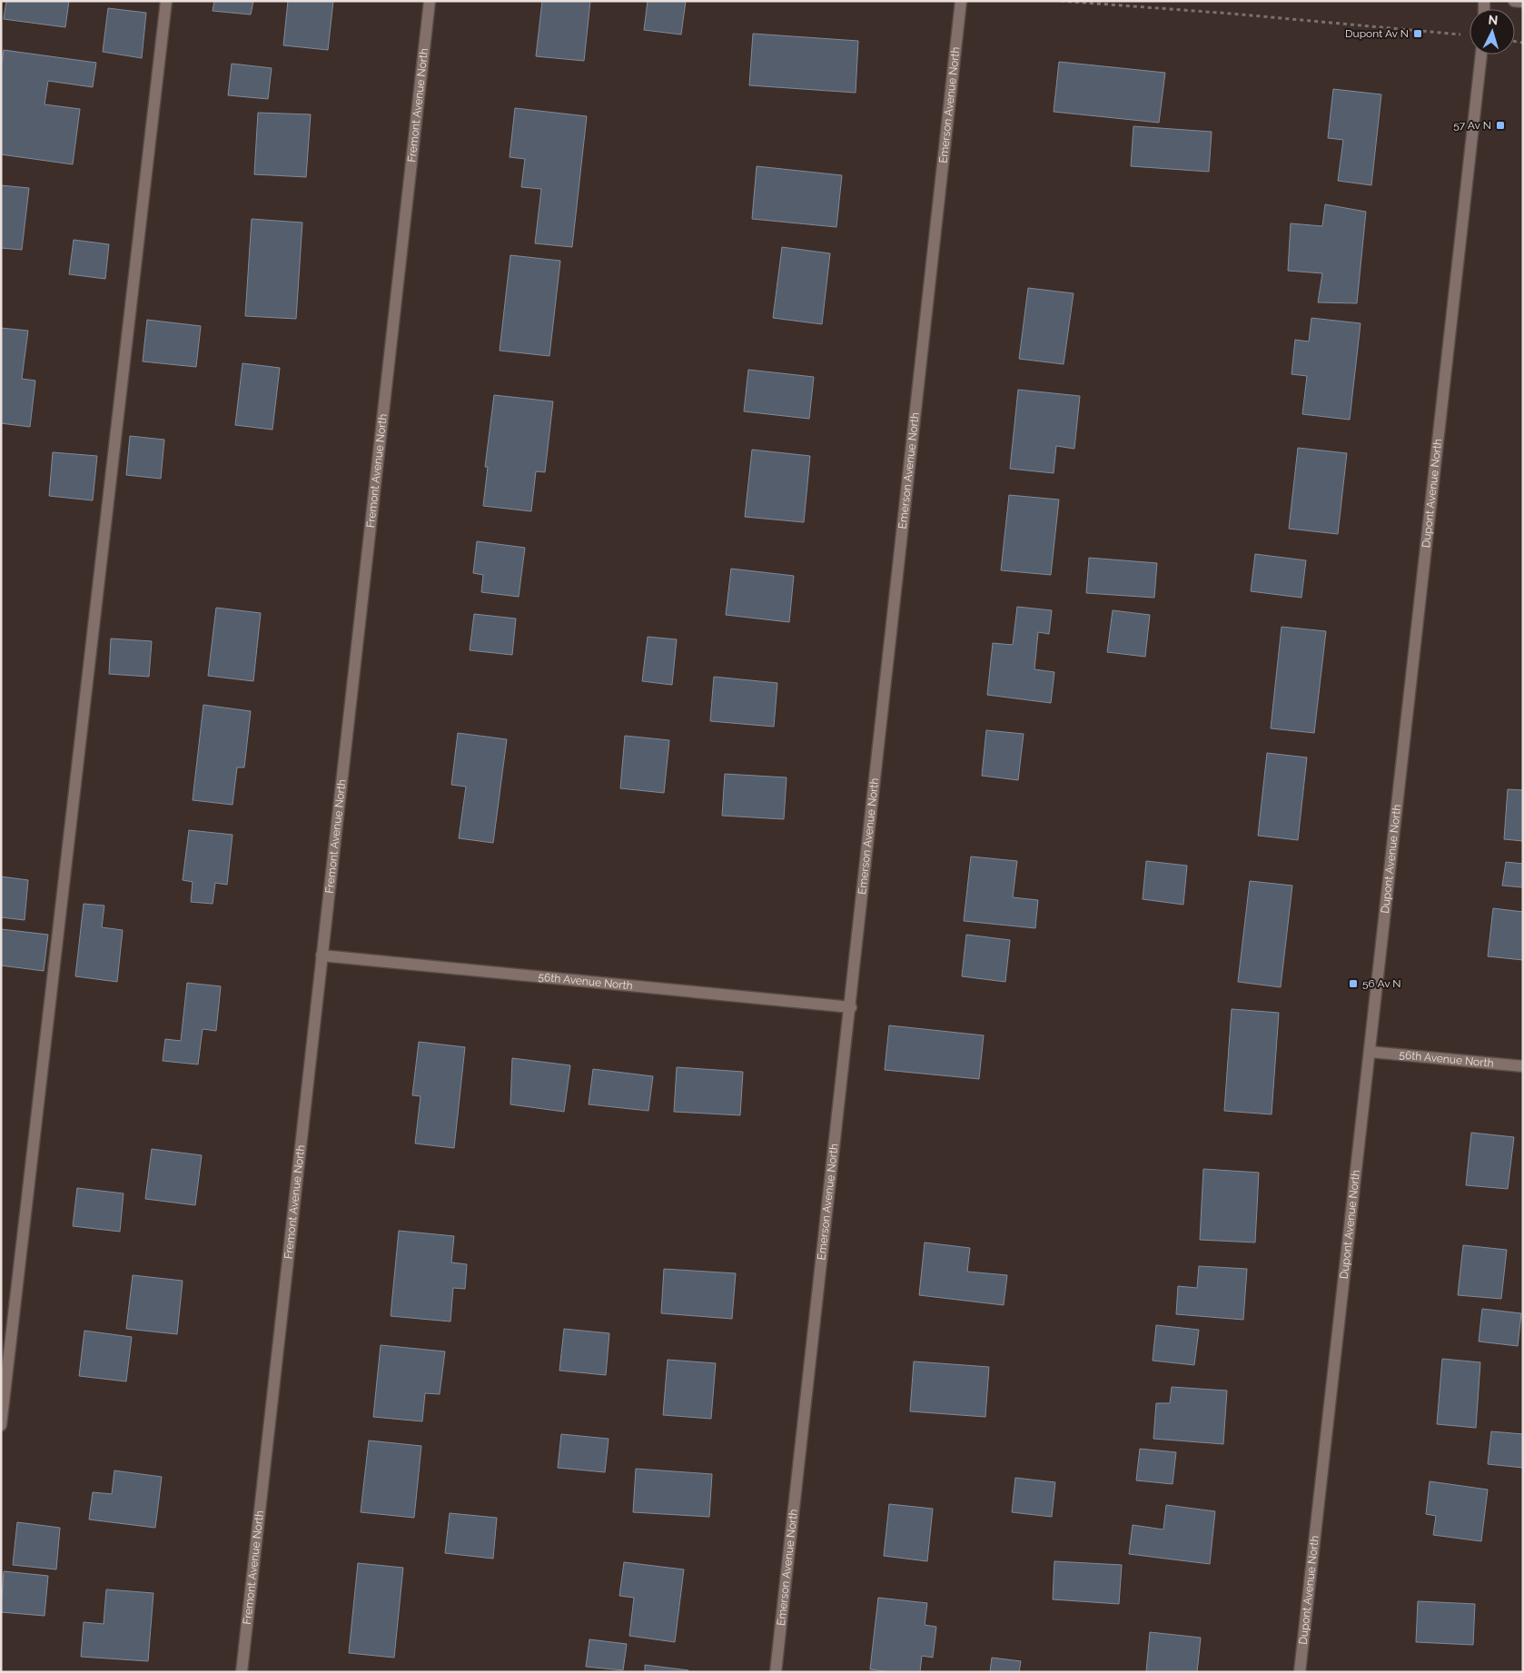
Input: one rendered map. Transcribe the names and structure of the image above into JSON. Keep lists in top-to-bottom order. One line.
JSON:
{"streets":{"street":["Fremont Avenue North","Emerson Avenue North","Dupont Avenue North","56th Avenue North"]},"crossings":[["Fremont Avenue North","56th Avenue North"],["Emerson Avenue North","56th Avenue North"],["Dupont Avenue North","56th Avenue North"]],"places":{"transit":["Dupont Av N","57 Av N","56 Av N"]},"north":"top"}
